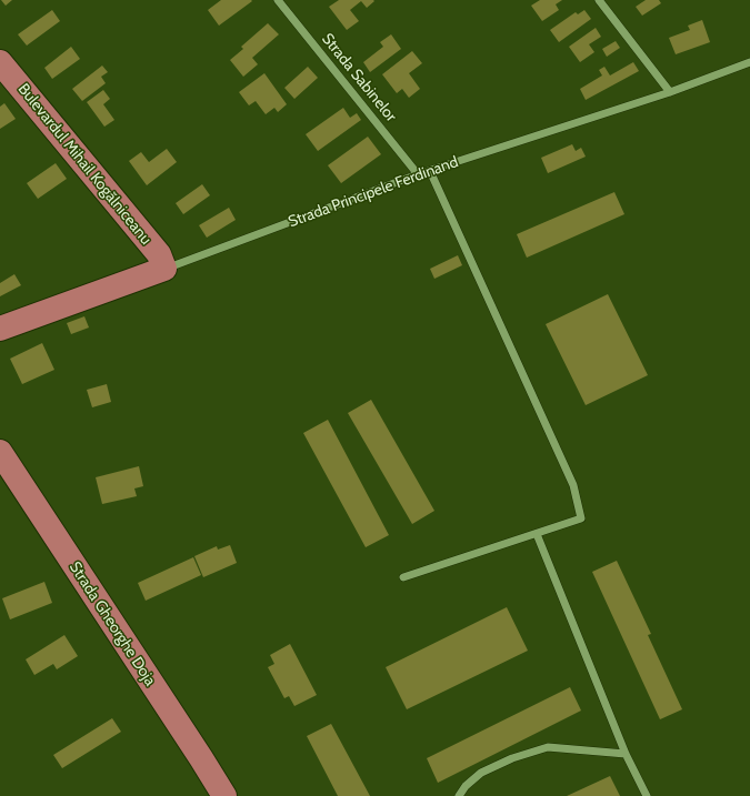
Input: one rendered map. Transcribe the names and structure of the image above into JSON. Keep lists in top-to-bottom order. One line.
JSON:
{"streets":{"main road":["Bulevardul Mihail Kogălniceanu","Strada Principele Ferdinand","Strada Gheorghe Doja"],"street":["Strada Sabinelor"]},"crossings":[["Strada Sabinelor","Strada Principele Ferdinand"],["Bulevardul Mihail Kogălniceanu","Strada Principele Ferdinand"]]}
